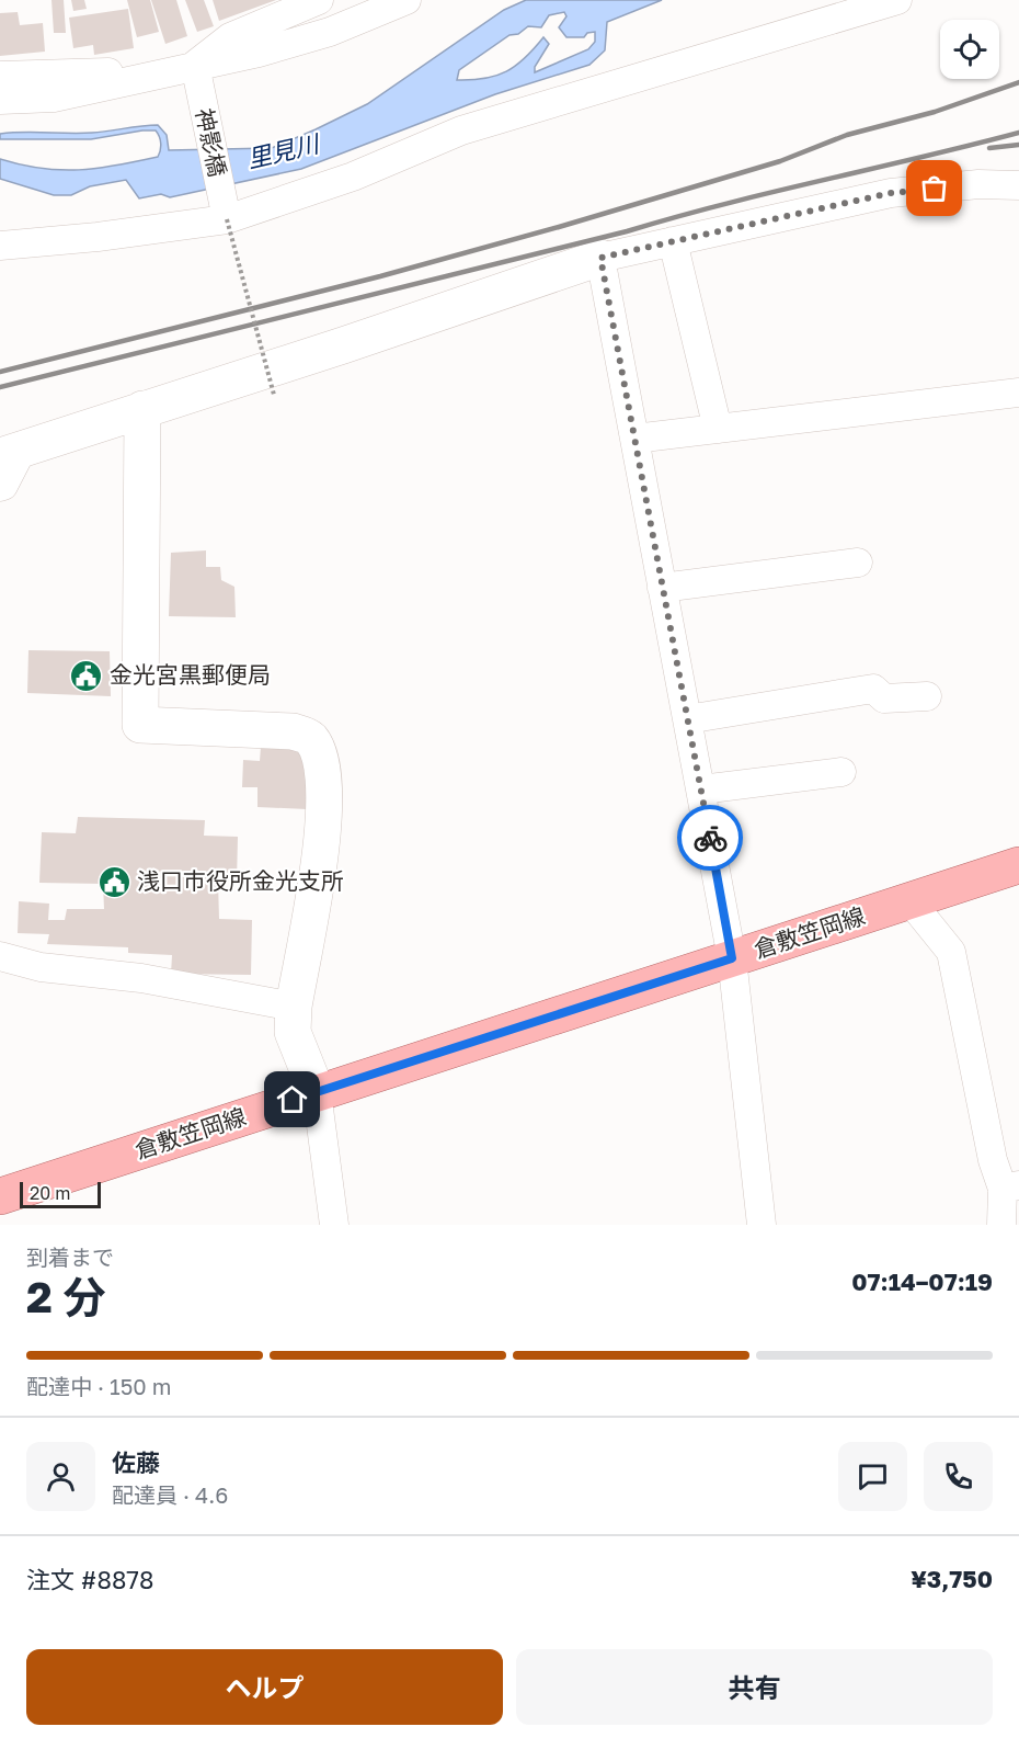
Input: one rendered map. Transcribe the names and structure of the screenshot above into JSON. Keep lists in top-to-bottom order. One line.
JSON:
{"streets":{"main road":["倉敷笠岡線"],"street":["神影橋"]},"water":["里見川"],"places":{"public building":["金光宮黒郵便局","浅口市役所金光支所"]},"scale_bar":"20 m","page":{"scale":"20 m","heading":["2 分","到着まで","07:14–07:19"],"panel":["佐藤","配達員 · 4.6","注文 #8878","¥3,750"],"bar":"配達中 · 150 m","buttons":["ヘルプ","共有"]}}
